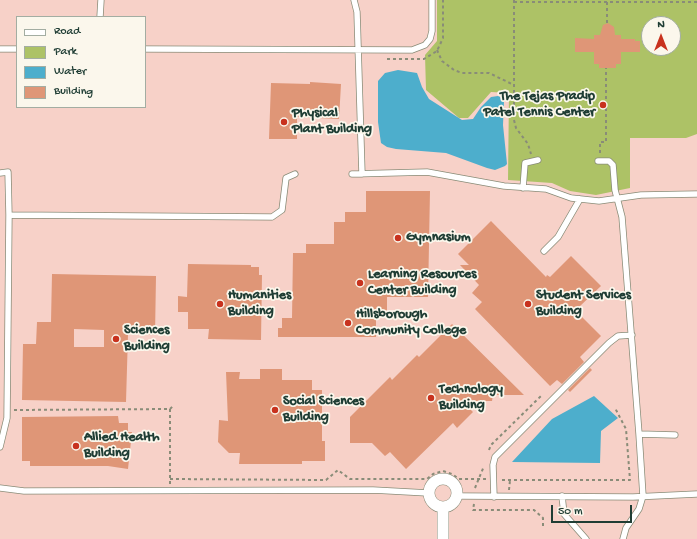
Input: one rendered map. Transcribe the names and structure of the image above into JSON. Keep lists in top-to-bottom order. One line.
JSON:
{"places":["The Tejas Pradip Patel Tennis Center","Physical Plant Building","Gymnasium","Learning Resources Center Building","Humanities Building","Student Services Building","Hillsborough Community College","Sciences Building","Technology Building","Social Sciences Building","Allied Health Building"],"legend":["Road","Park","Water","Building"],"scale_bar":"50 m","north":"top"}
